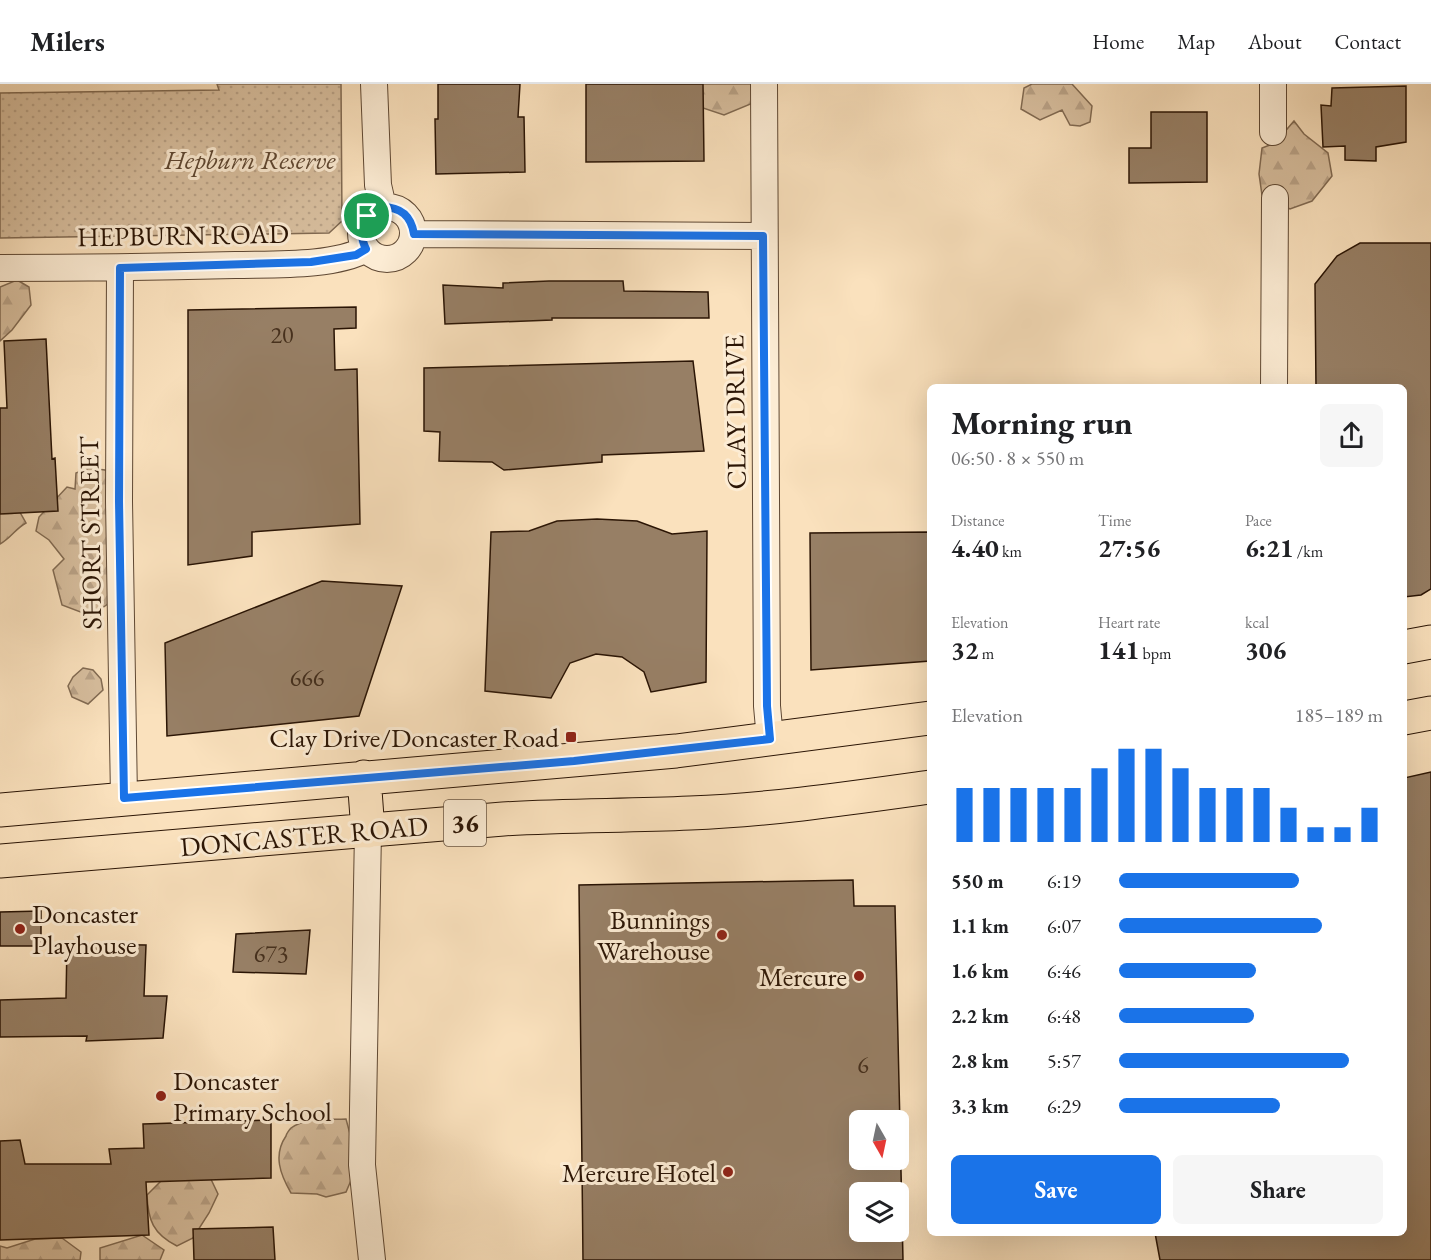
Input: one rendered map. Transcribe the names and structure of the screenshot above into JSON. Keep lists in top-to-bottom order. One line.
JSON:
{"streets":{"main road":["36","DONCASTER ROAD"],"street":["HEPBURN ROAD","CLAY DRIVE","SHORT STREET"]},"crossings":[["HEPBURN ROAD","SHORT STREET"],["CLAY DRIVE","DONCASTER ROAD"],["SHORT STREET","DONCASTER ROAD"]],"parks":["Hepburn Reserve"],"places":{"transit":["Clay Drive/Doncaster Road"],"other":["Doncaster Playhouse","Bunnings Warehouse","Mercure","Doncaster Primary School","Mercure Hotel"]},"house_numbers":["20","666","673","6"],"north":"bottom","page":{"header":"Milers","nav":["Home","Map","About","Contact"],"heading":["Morning run","06:50 · 8 × 550 m"],"stats":[["Distance","4.40 km"],["Time","27:56"],["Pace","6:21 /km"],["Elevation","32 m"],["Heart rate","141 bpm"],["kcal","306"]],"chart":["Elevation","185–189 m"],"list":[{"name":"550 m","note":"6:19"},{"name":"1.1 km","note":"6:07"},{"name":"1.6 km","note":"6:46"},{"name":"2.2 km","note":"6:48"},{"name":"2.8 km","note":"5:57"},{"name":"3.3 km","note":"6:29"}],"buttons":["Save","Share"]}}
